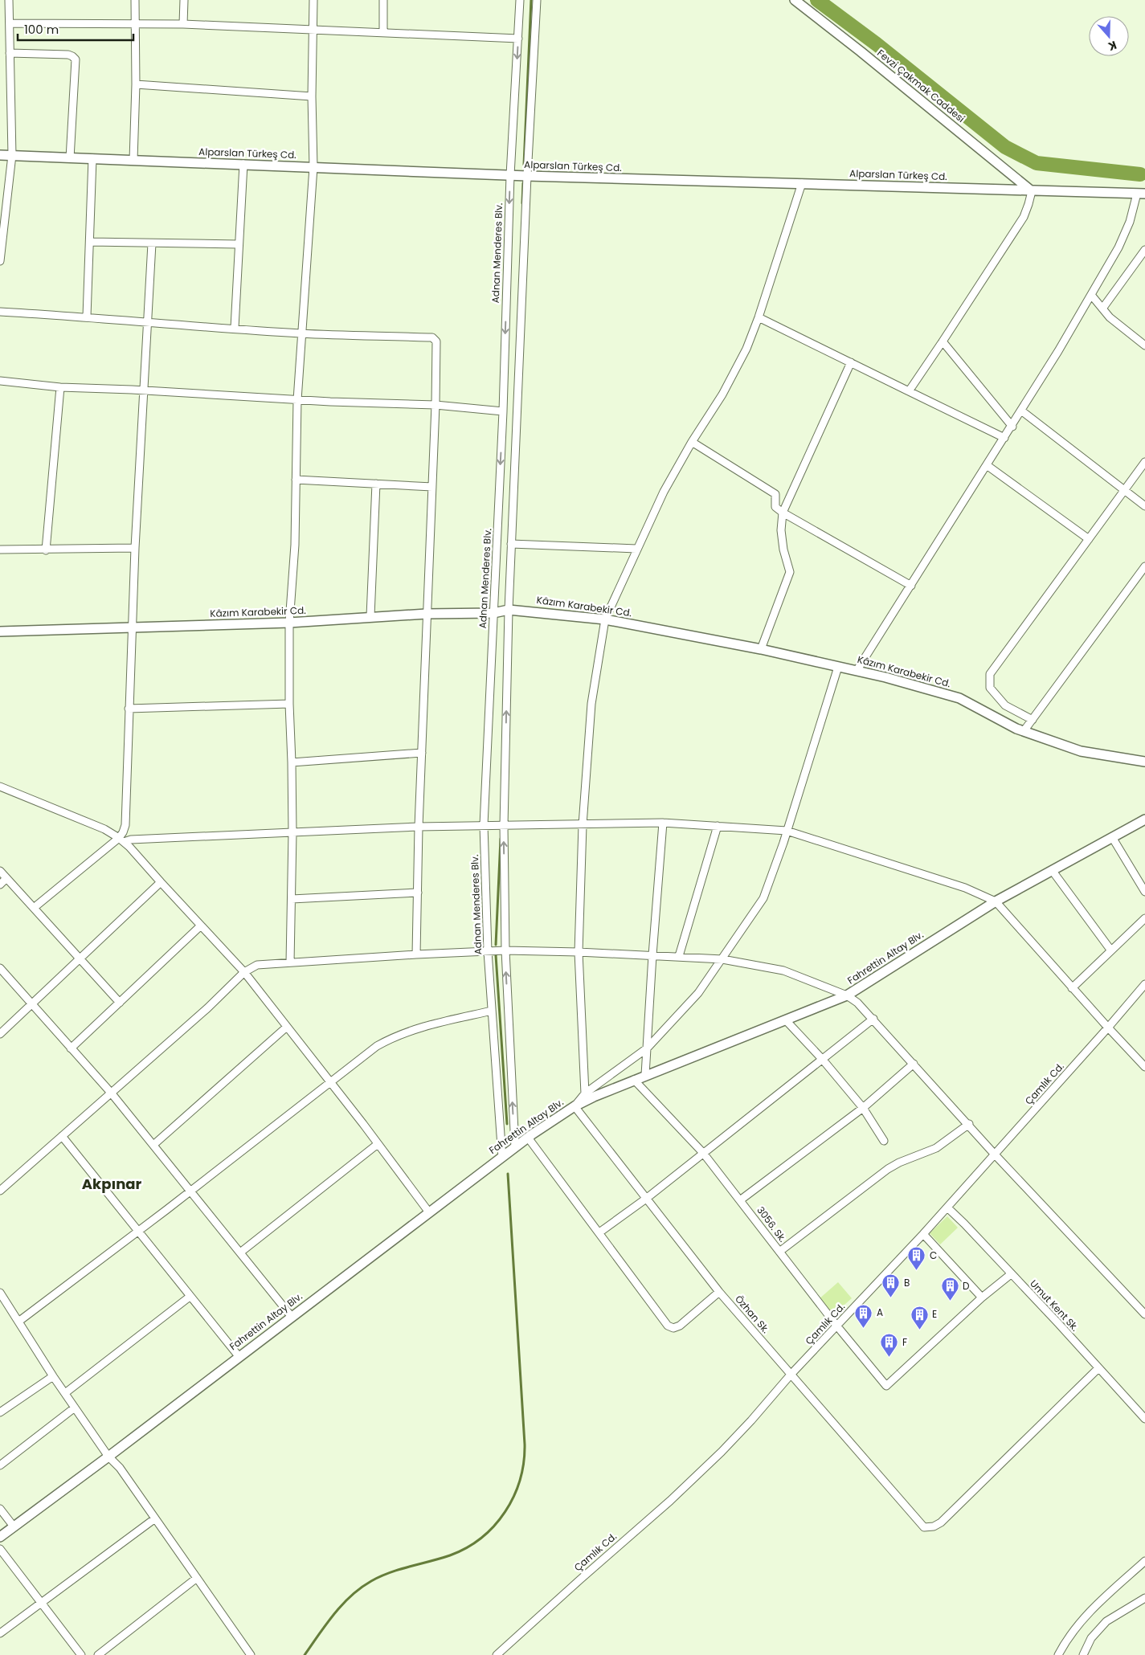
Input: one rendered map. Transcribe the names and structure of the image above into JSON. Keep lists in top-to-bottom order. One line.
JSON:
{"streets":{"street":["Fevzi Çakmak Caddesi","Alparslan Türkeş Cd.","Adnan Menderes Blv.","Kâzım Karabekir Cd.","Fahrettin Altay Blv.","Çamlık Cd.","3056. Sk.","Umut Kent Sk.","Özhan Sk."]},"crossings":[["Fevzi Çakmak Caddesi","Alparslan Türkeş Cd."],["Alparslan Türkeş Cd.","Adnan Menderes Blv."],["Adnan Menderes Blv.","Kâzım Karabekir Cd."],["Adnan Menderes Blv.","Fahrettin Altay Blv."],["Fahrettin Altay Blv.","3056. Sk."],["Fahrettin Altay Blv.","Özhan Sk."],["Çamlık Cd.","3056. Sk."],["Çamlık Cd.","Umut Kent Sk."],["Çamlık Cd.","Özhan Sk."],["Umut Kent Sk.","Özhan Sk."]],"districts":["Akpınar"],"places":{"building":["C","B","D","A","E","F"]},"scale_bar":"100 m","north":"bottom"}
